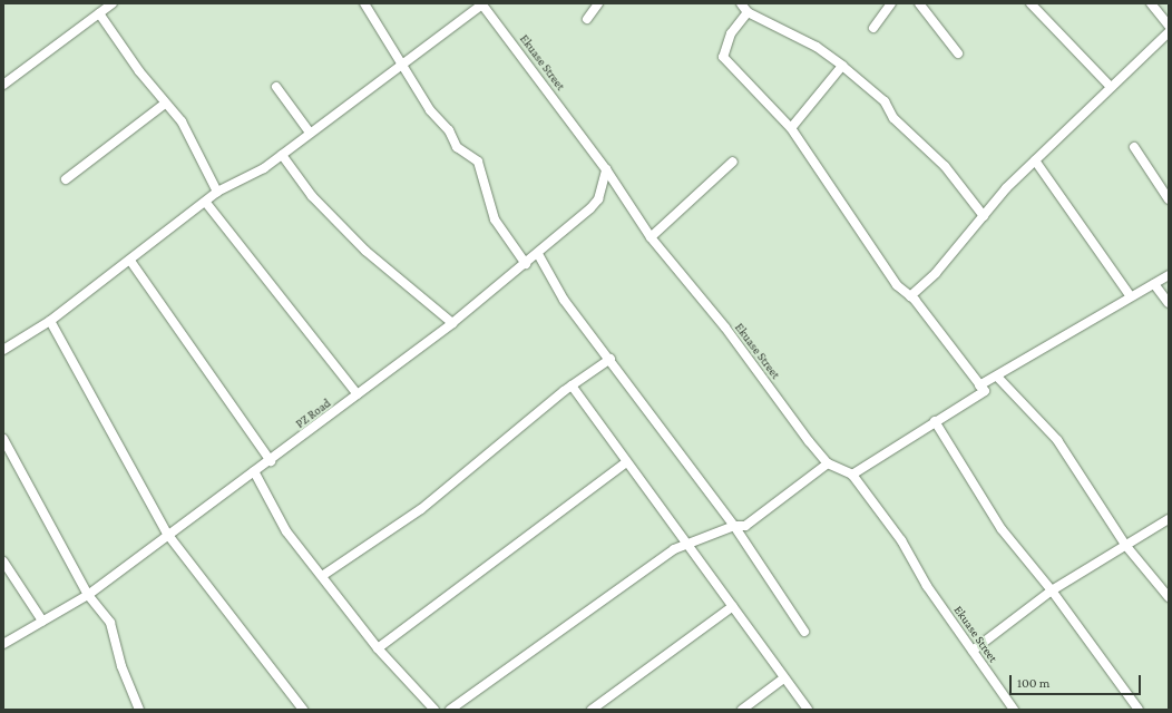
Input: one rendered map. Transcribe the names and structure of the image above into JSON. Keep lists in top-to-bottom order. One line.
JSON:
{"streets":{"street":["Ekuase Street","PZ Road"]},"crossings":[["Ekuase Street","PZ Road"]],"scale_bar":"100 m"}
